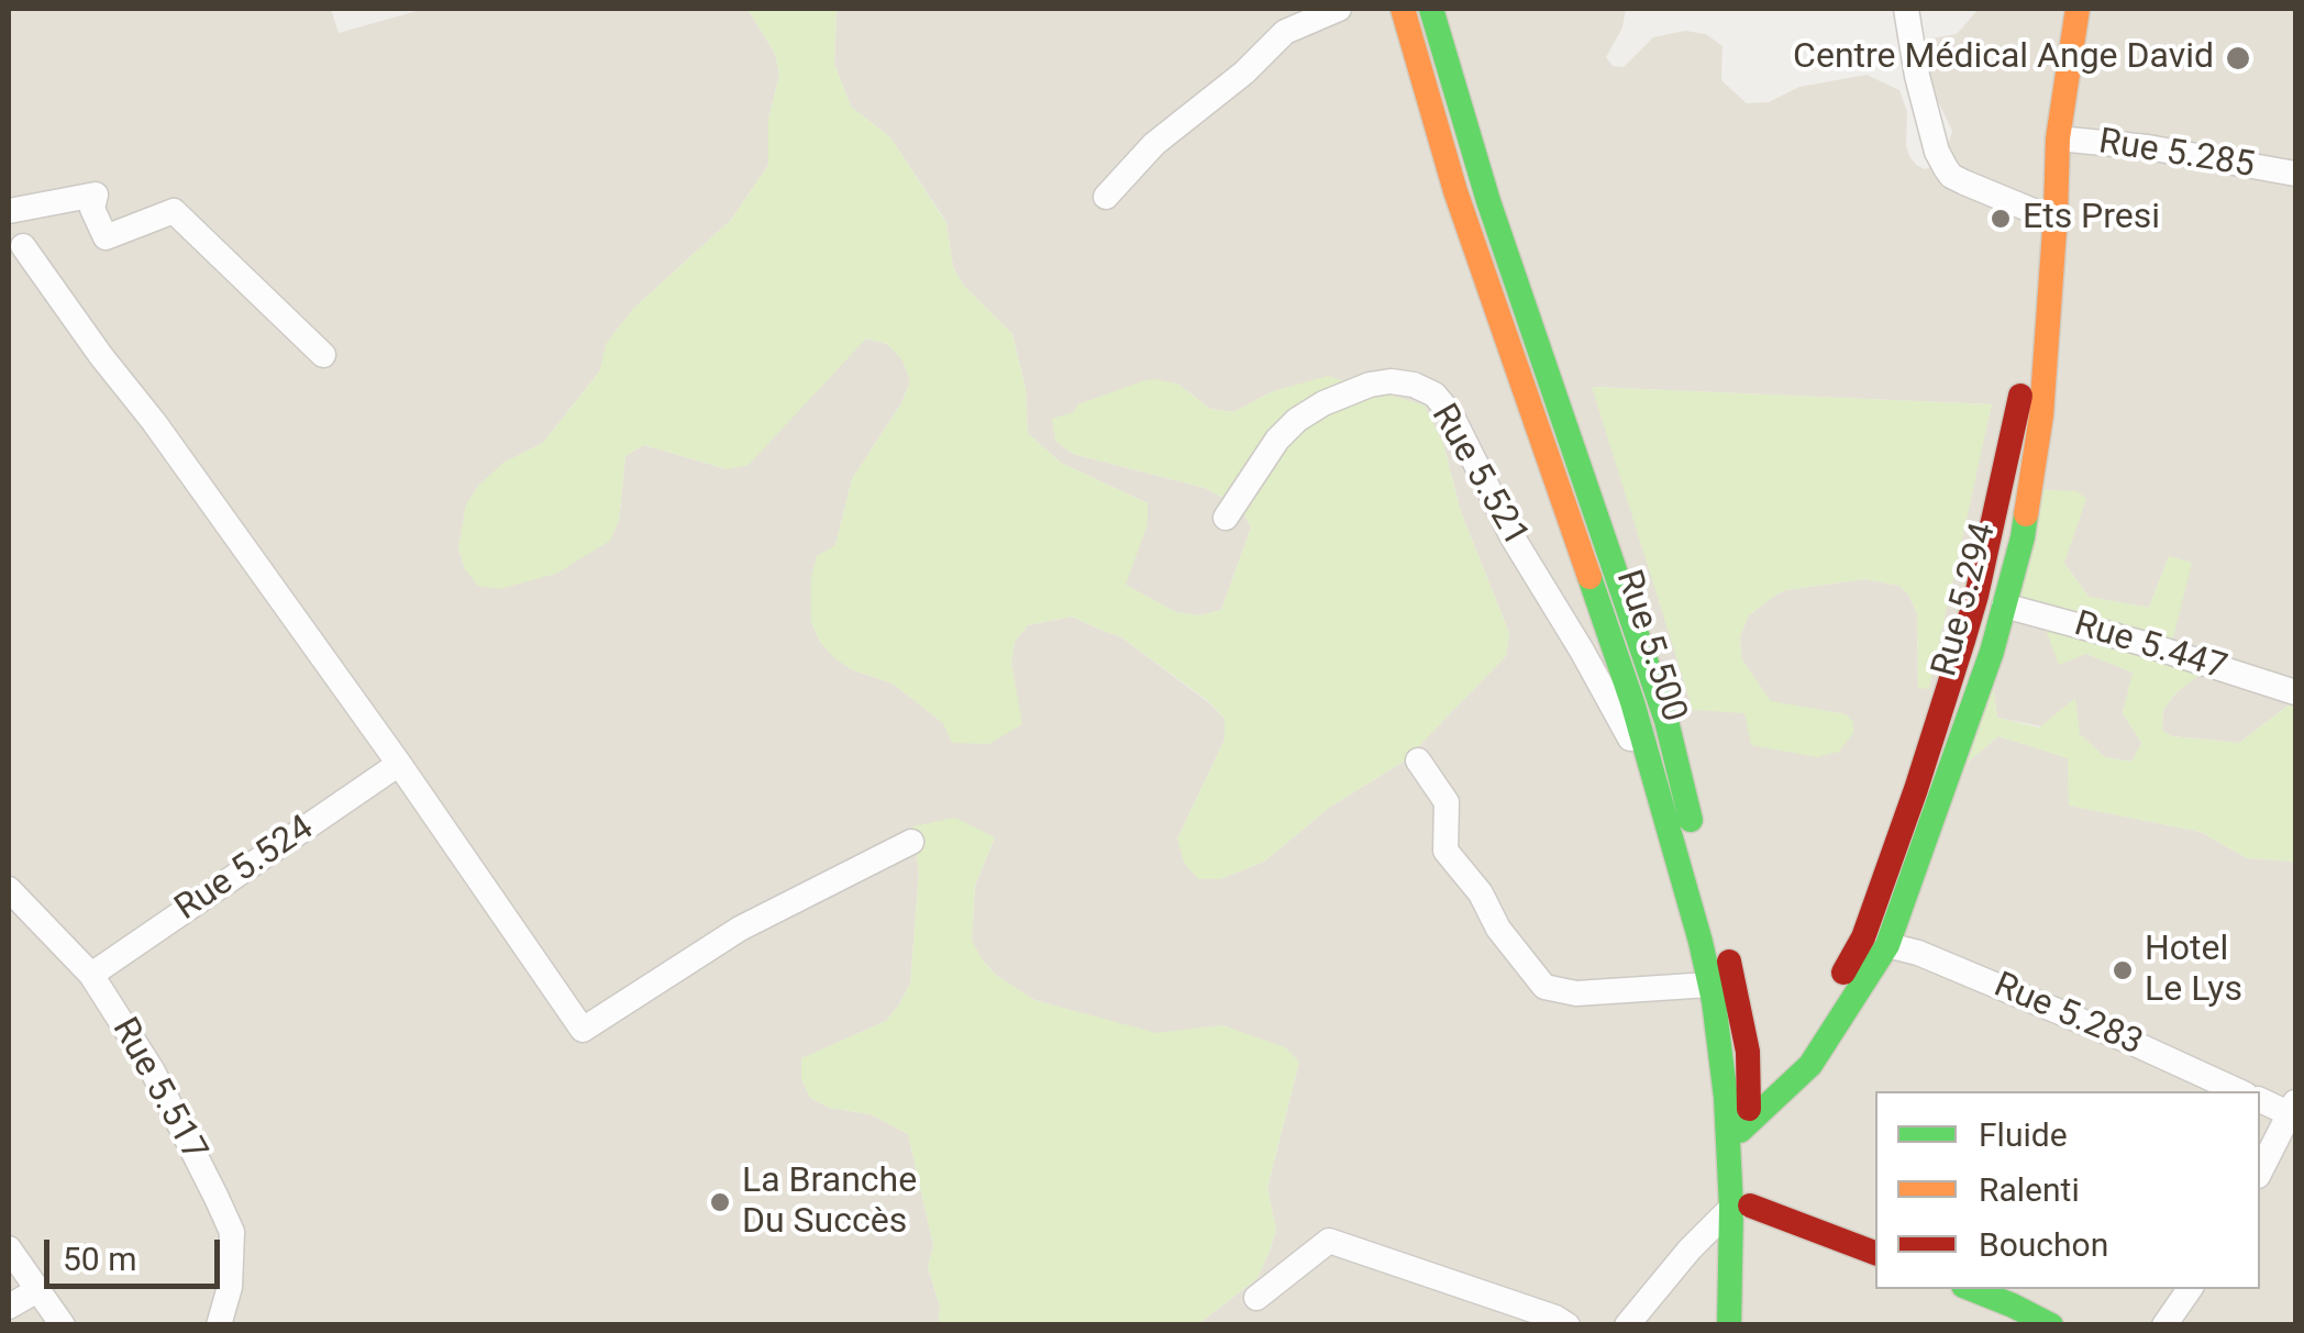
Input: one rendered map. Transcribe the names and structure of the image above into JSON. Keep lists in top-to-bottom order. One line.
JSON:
{"streets":{"main road":["Rue 5.294","Rue 5.500"],"street":["Rue 5.285","Rue 5.521","Rue 5.447","Rue 5.524","Rue 5.283","Rue 5.517"]},"crossings":[["Rue 5.285","Rue 5.294"],["Rue 5.521","Rue 5.500"],["Rue 5.294","Rue 5.500"],["Rue 5.294","Rue 5.447"],["Rue 5.294","Rue 5.283"],["Rue 5.524","Rue 5.517"]],"places":["Centre Médical Ange David","Ets Presi","Hotel Le Lys","La Branche Du Succès"],"legend":["Fluide","Ralenti","Bouchon"],"scale_bar":"50 m"}
